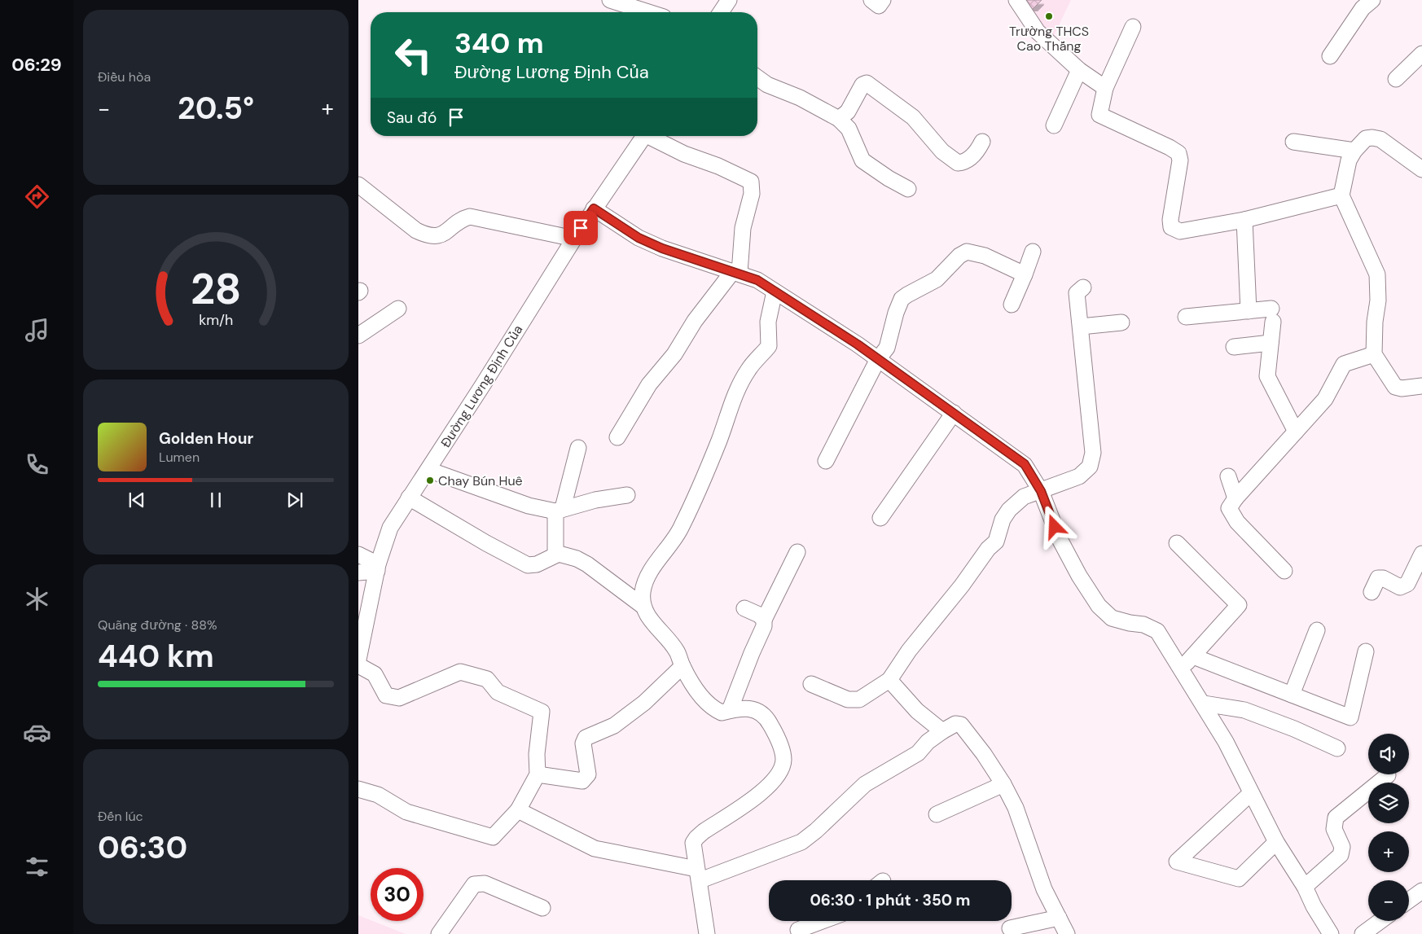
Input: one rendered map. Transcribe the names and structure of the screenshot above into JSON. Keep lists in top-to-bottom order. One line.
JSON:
{"streets":{"street":["Đường Lương Định Của"]},"places":["Trường THCS Cao Thắng","Chay Bún Huê"],"page":{"tabs":"06:29","tile":["Điều hòa",["Quãng đường · 88%","440 km"],["Đến lúc","06:30"]],"turn":["340 m","Đường Lương Định Của"],"heat":["−","20.5°","+"],"then":"Sau đó","song":["Golden Hour","Lumen"],"map_buttons":["+","−"],"limit":"30","trip":"06:30 · 1 phút · 350 m","gauge":["28","km/h"]}}
